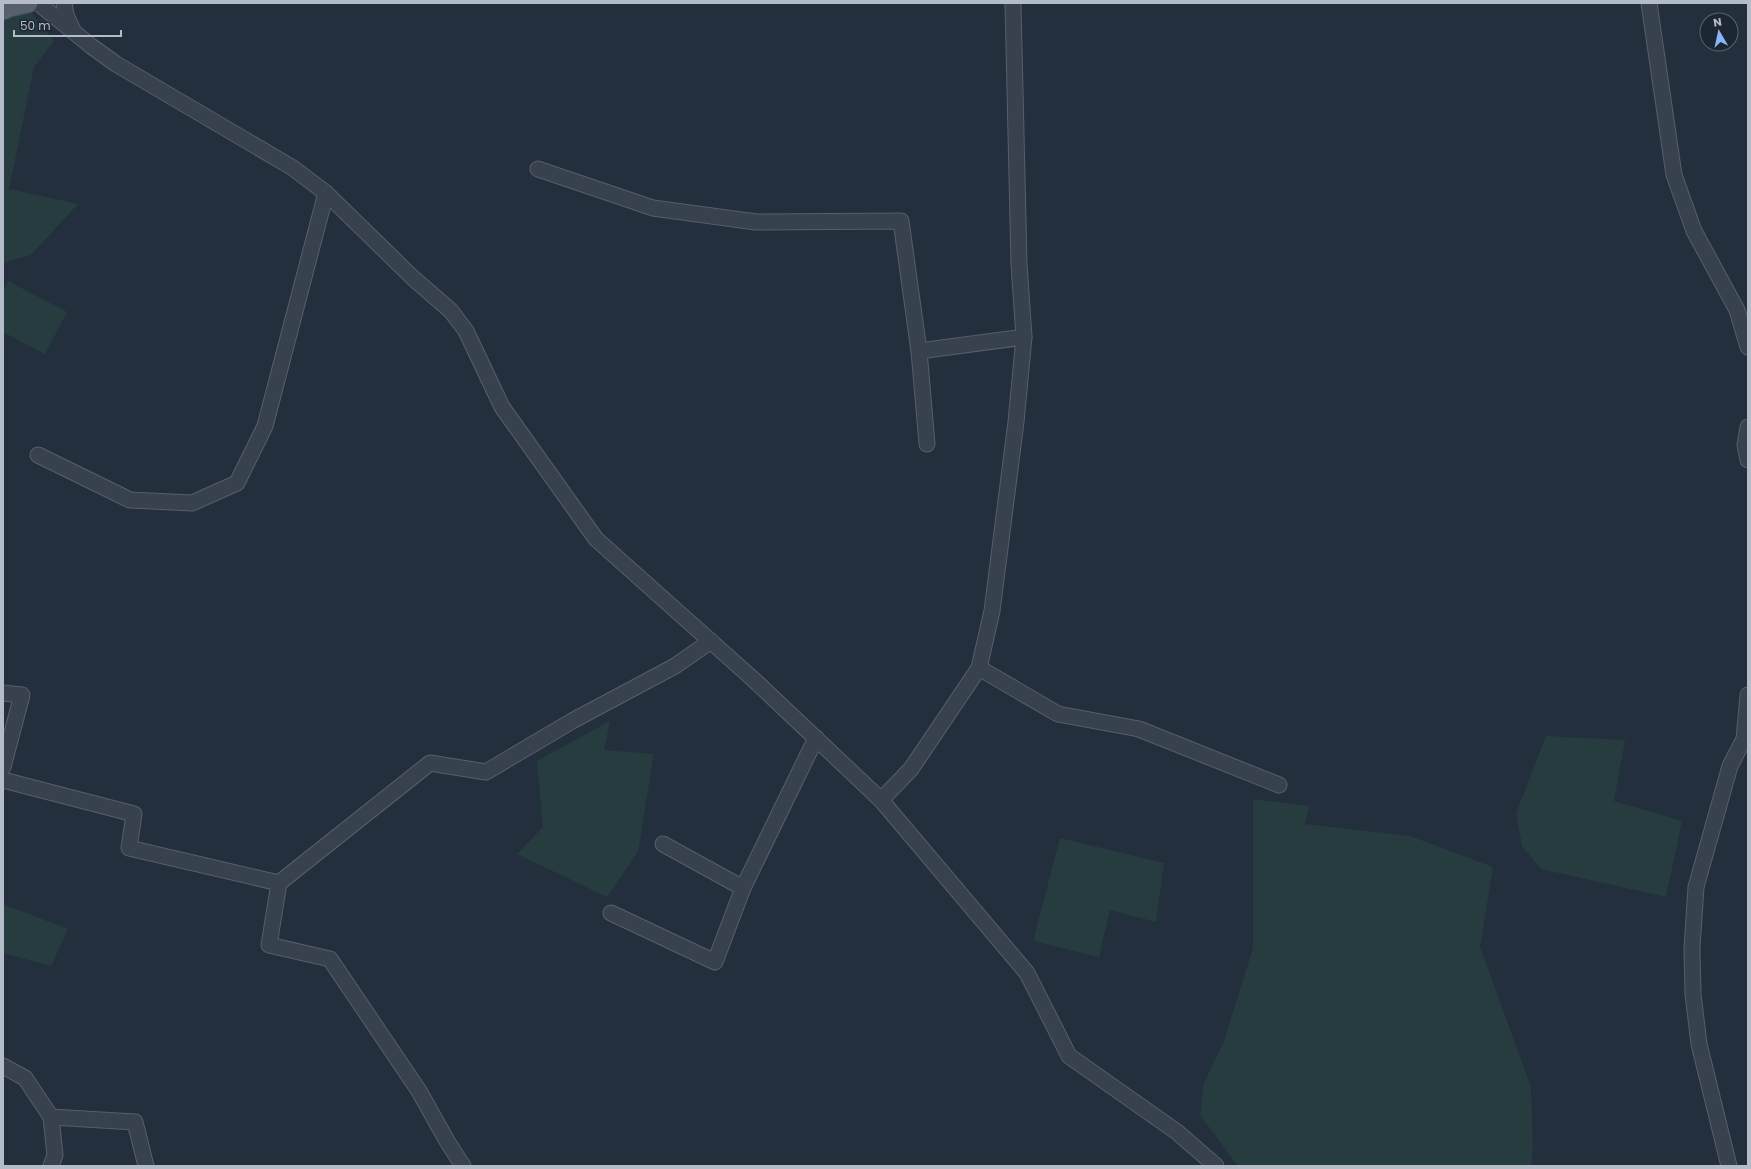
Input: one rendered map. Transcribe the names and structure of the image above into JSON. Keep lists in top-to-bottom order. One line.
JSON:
{"scale_bar":"50 m","north":"top"}
